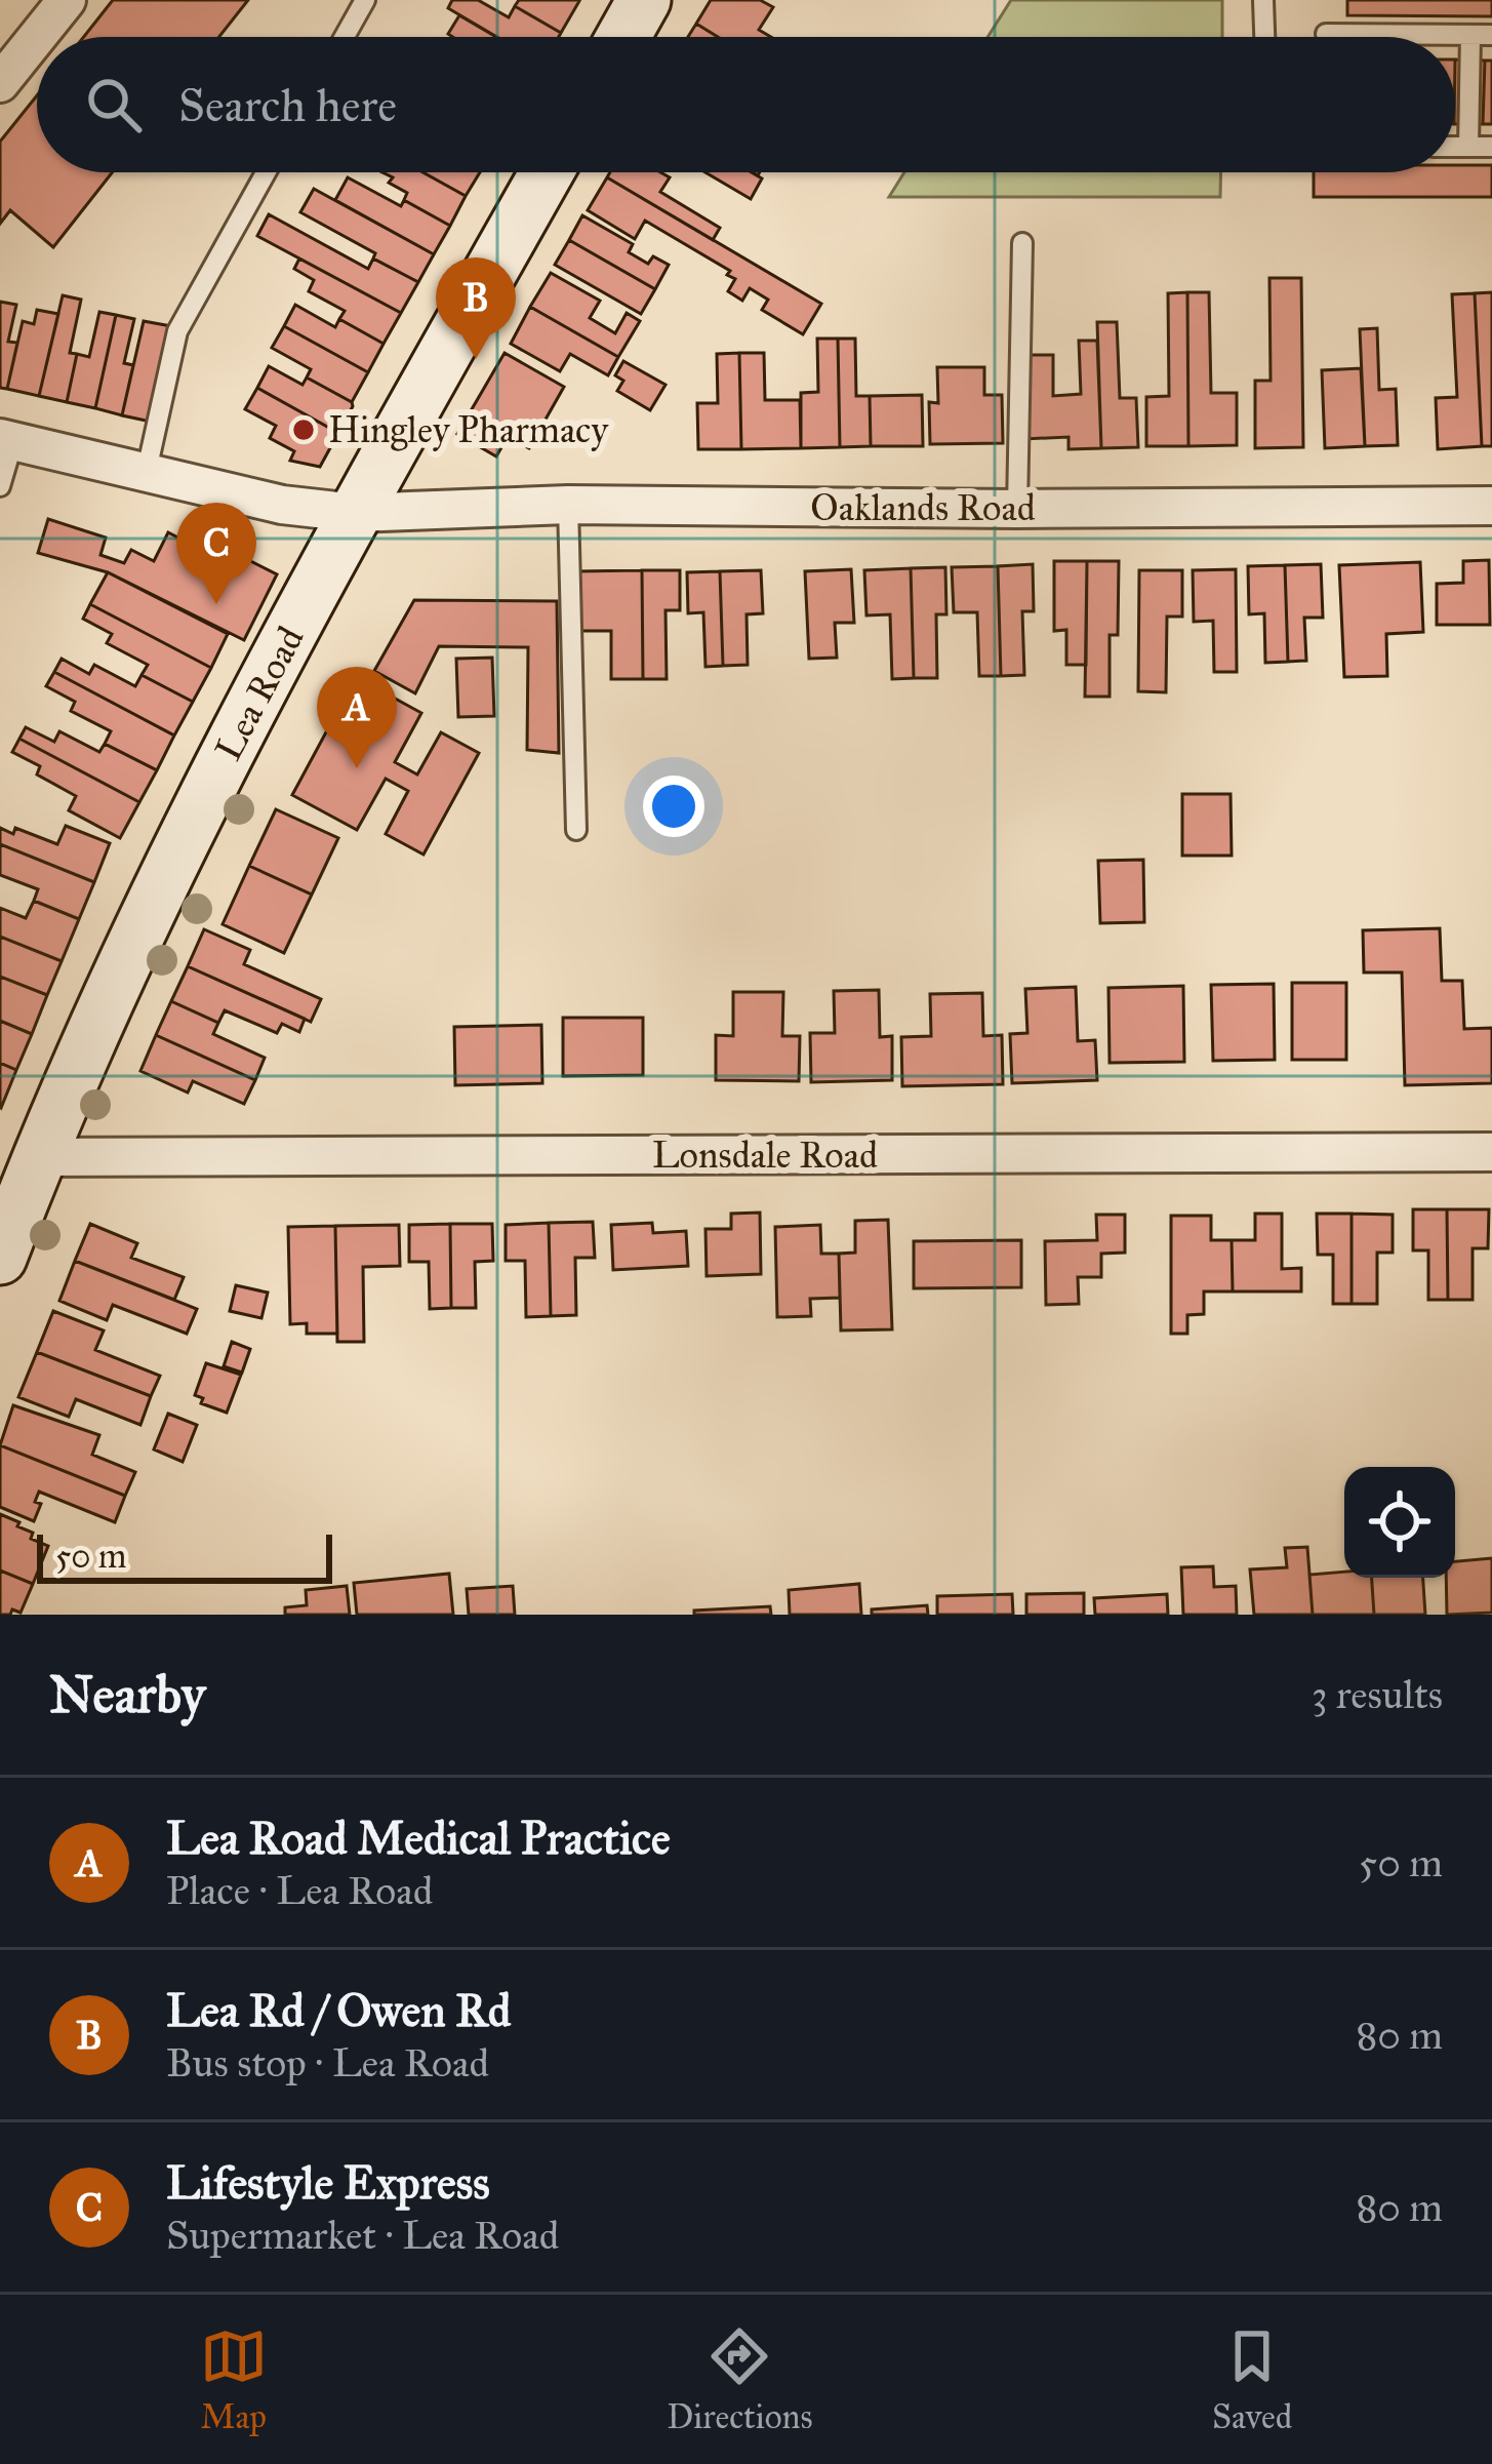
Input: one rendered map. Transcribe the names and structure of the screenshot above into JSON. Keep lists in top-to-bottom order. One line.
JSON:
{"streets":{"street":["Oaklands Road","Lea Road","Lonsdale Road"]},"crossings":[["Oaklands Road","Lea Road"],["Lea Road","Lonsdale Road"]],"places":["Hingley Pharmacy"],"scale_bar":"50 m","page":{"search":"Search here","pins":["B","C","A"],"scale":"50 m","heading":["Nearby","3 results"],"list":[{"mark":"A","name":"Lea Road Medical Practice","note":"Place · Lea Road","value":"50 m"},{"mark":"B","name":"Lea Rd / Owen Rd","note":"Bus stop · Lea Road","value":"80 m"},{"mark":"C","name":"Lifestyle Express","note":"Supermarket · Lea Road","value":"80 m"}],"nav":["Map","Directions","Saved"]}}
